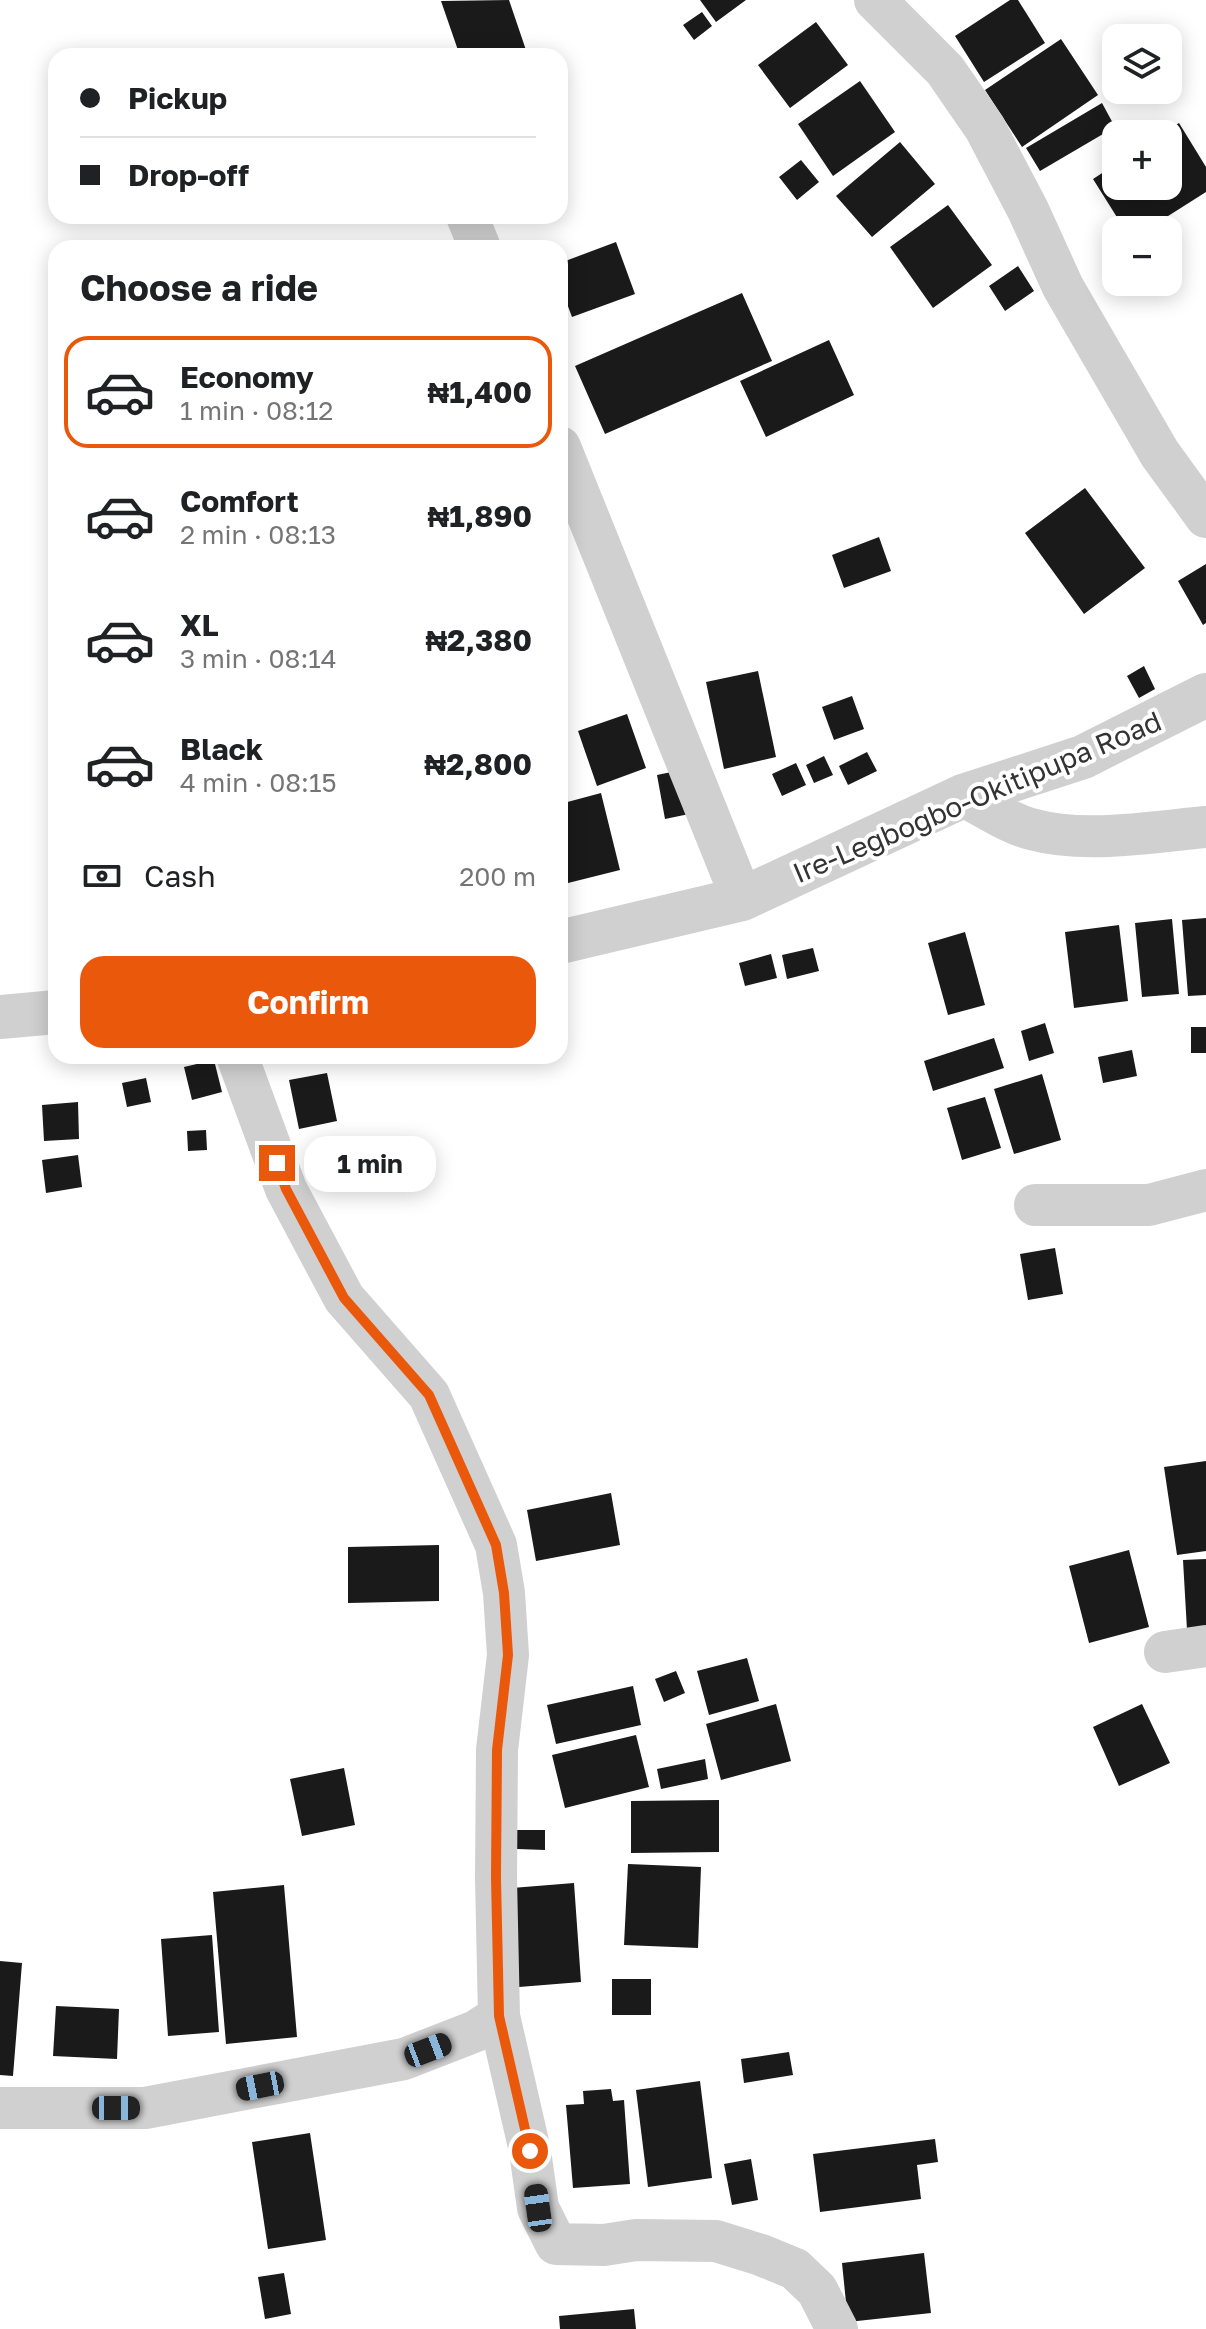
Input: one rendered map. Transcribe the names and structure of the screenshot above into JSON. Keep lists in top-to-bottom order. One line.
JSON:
{"streets":{"street":["Ire-Legbogbo-Okitipupa Road"]},"page":{"map_buttons":["+","−"],"banner":["Pickup","Drop-off"],"heading":"Choose a ride","list":[{"name":"Economy","note":"1 min · 08:12","value":"₦1,400"},{"name":"Comfort","note":"2 min · 08:13","value":"₦1,890"},{"name":"XL","note":"3 min · 08:14","value":"₦2,380"},{"name":"Black","note":"4 min · 08:15","value":"₦2,800"}],"pay":["Cash","200 m"],"buttons":"Confirm","bubble":"1 min"}}
